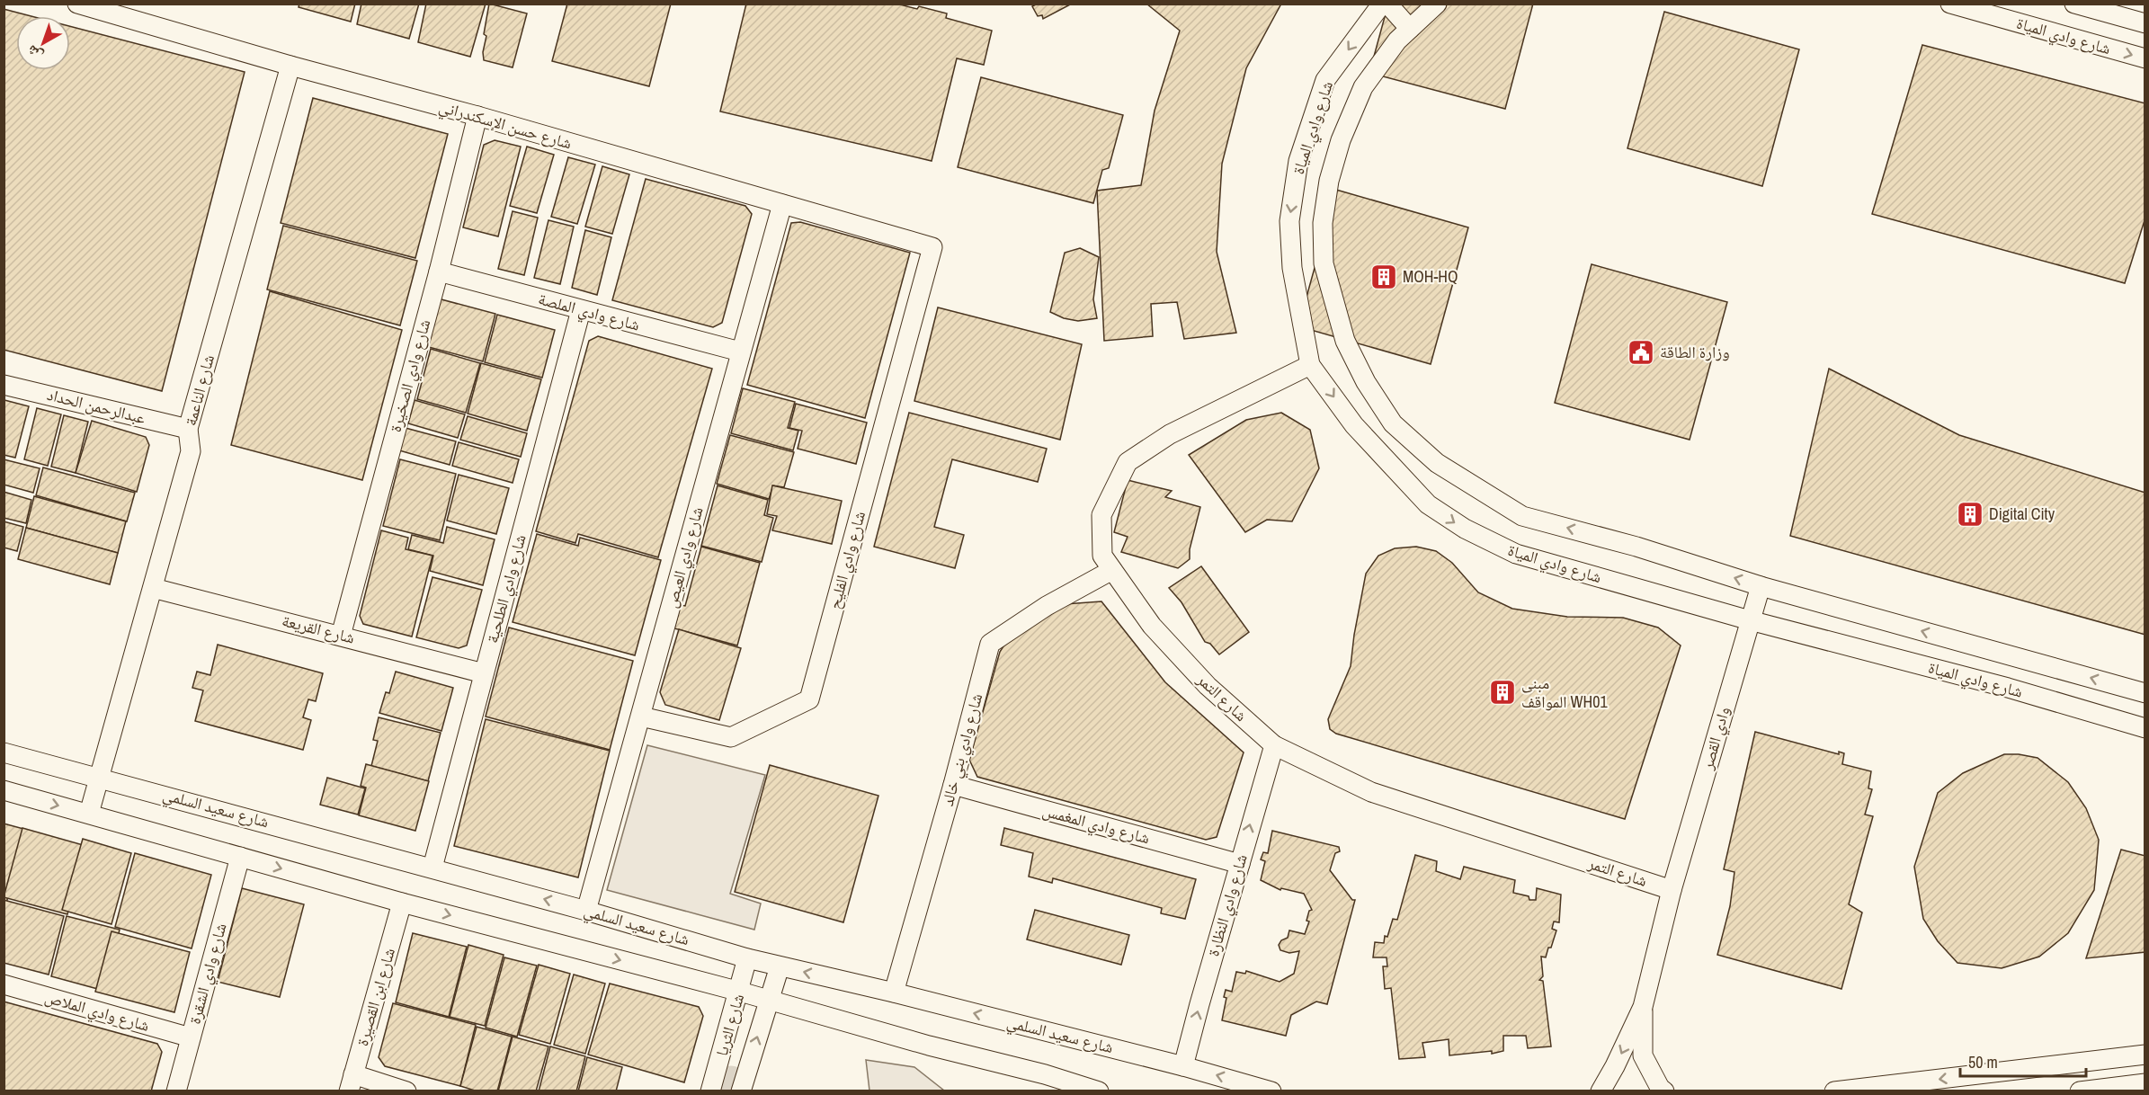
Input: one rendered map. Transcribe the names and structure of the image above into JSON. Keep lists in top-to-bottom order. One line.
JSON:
{"streets":{"street":["شارع وادي المياة","شارع حسن الإسكندراني","شارع وادي الملصة","شارع وادي الصخيرة","شارع الناعمة","عبدالرحمن الحداد","شارع وادي العيص","شارع وادي الفليح","شارع وادي الطلحية","شارع القريعة","شارع التمر","وادي القصر","شارع وادي بني خالد","شارع سعيد السلمي","شارع وادي المغمس","شارع وادي النظارة","شارع وادي الشقرة","شارع ابن القصيرة","شارع وادي الملاص","شارع الثريا"]},"crossings":[["شارع وادي المياة","شارع التمر"],["شارع وادي المياة","وادي القصر"],["شارع حسن الإسكندراني","شارع وادي الصخيرة"],["شارع حسن الإسكندراني","شارع الناعمة"],["شارع حسن الإسكندراني","شارع وادي العيص"],["شارع حسن الإسكندراني","شارع وادي الفليح"],["شارع وادي الملصة","شارع وادي الصخيرة"],["شارع وادي الملصة","شارع وادي العيص"],["شارع وادي الملصة","شارع وادي الطلحية"],["شارع وادي الصخيرة","شارع القريعة"],["شارع الناعمة","عبدالرحمن الحداد"],["شارع الناعمة","شارع القريعة"],["شارع الناعمة","شارع سعيد السلمي"],["شارع وادي العيص","شارع وادي الفليح"],["شارع وادي العيص","شارع سعيد السلمي"],["شارع وادي الطلحية","شارع القريعة"],["شارع وادي الطلحية","شارع سعيد السلمي"],["شارع التمر","وادي القصر"],["شارع التمر","شارع وادي بني خالد"],["شارع التمر","شارع وادي النظارة"],["شارع وادي بني خالد","شارع سعيد السلمي"],["شارع وادي بني خالد","شارع وادي المغمس"],["شارع سعيد السلمي","شارع وادي النظارة"],["شارع سعيد السلمي","شارع الثريا"],["شارع وادي المغمس","شارع وادي النظارة"],["شارع وادي الشقرة","شارع وادي الملاص"]],"one_way":["شارع وادي النظارة"],"places":{"building":["MOH-HQ","Digital City","مبنى المواقف WH01"],"public building":["وزارة الطاقة"]},"scale_bar":"50 m","north":"bottom left"}
